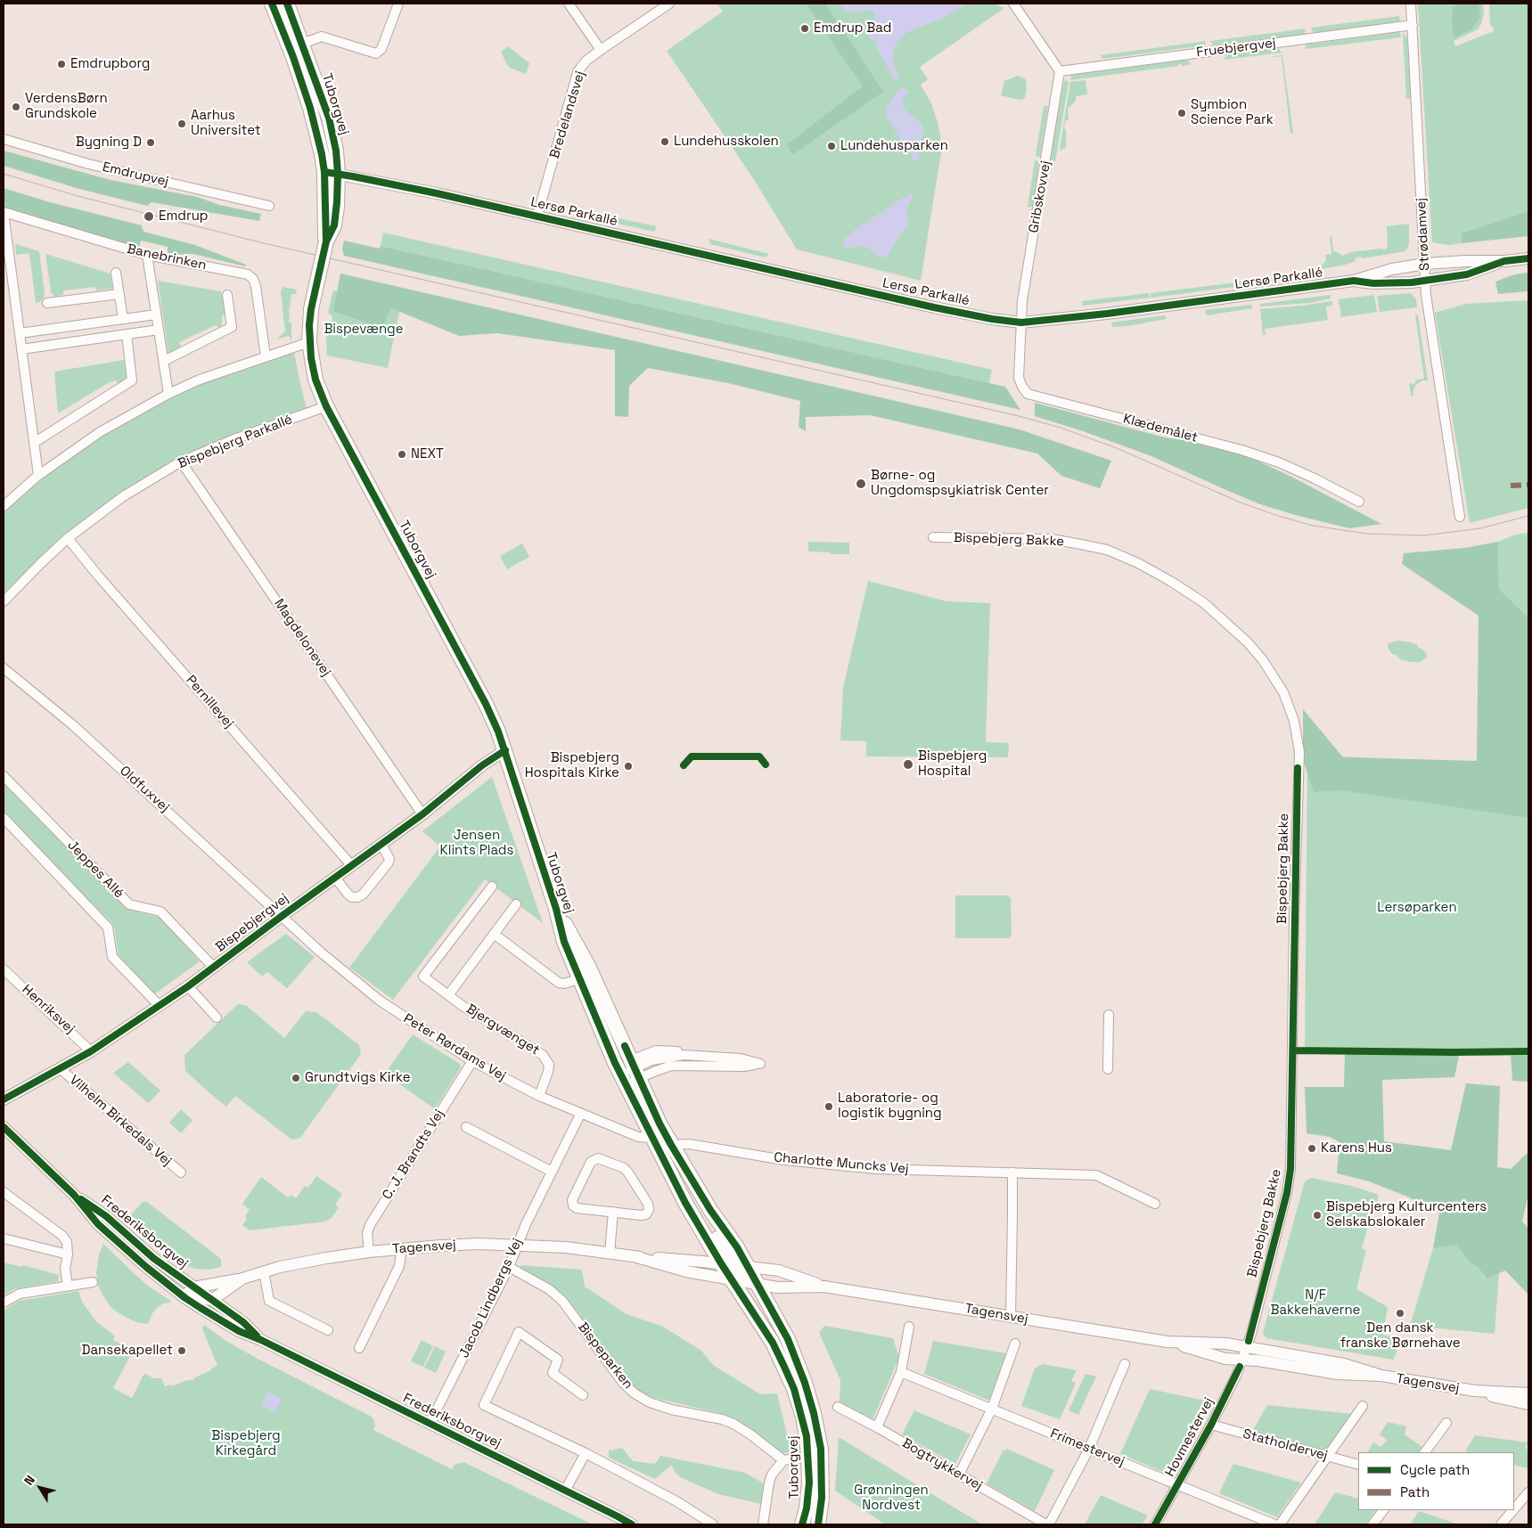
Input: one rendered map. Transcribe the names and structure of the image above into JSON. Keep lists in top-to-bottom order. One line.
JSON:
{"streets":{"main road":["Tuborgvej"],"street":["Fruebjergvej","Bredelandsvej","Emdrupvej","Gribskovvej","Lersø Parkallé","Strødamvej","Banebrinken","Klædemålet","Bispebjerg Parkallé","Bispebjerg Bakke","Magdelonevej","Pernillevej","Oldfuxvej","Jeppes Allé","Bispebjergvej","Henriksvej","Bjergvænget","Peter Rørdams Vej","Vilhelm Birkedals Vej","C. J. Brandts Vej","Charlotte Muncks Vej","Frederiksborgvej","Tagensvej","Jacob Lindbergs Vej","Bispeparken","Hovmestervej","Statholdervej","Frimestervej","Bogtrykkervej"]},"crossings":[["Fruebjergvej","Gribskovvej"],["Fruebjergvej","Strødamvej"],["Tuborgvej","Lersø Parkallé"],["Tuborgvej","Bispebjerg Parkallé"],["Tuborgvej","Bispebjergvej"],["Tuborgvej","Peter Rørdams Vej"],["Tuborgvej","Charlotte Muncks Vej"],["Tuborgvej","Tagensvej"],["Bredelandsvej","Lersø Parkallé"],["Gribskovvej","Lersø Parkallé"],["Gribskovvej","Klædemålet"],["Lersø Parkallé","Strødamvej"],["Lersø Parkallé","Klædemålet"],["Bispebjerg Parkallé","Magdelonevej"],["Bispebjerg Parkallé","Pernillevej"],["Bispebjerg Bakke","Tagensvej"],["Bispebjerg Bakke","Hovmestervej"],["Magdelonevej","Bispebjergvej"],["Pernillevej","Bispebjergvej"],["Oldfuxvej","Bispebjergvej"],["Oldfuxvej","Peter Rørdams Vej"],["Jeppes Allé","Bispebjergvej"],["Bispebjergvej","Henriksvej"],["Bispebjergvej","Peter Rørdams Vej"],["Bispebjergvej","Vilhelm Birkedals Vej"],["Bjergvænget","Peter Rørdams Vej"],["Peter Rørdams Vej","C. J. Brandts Vej"],["Peter Rørdams Vej","Jacob Lindbergs Vej"],["C. J. Brandts Vej","Tagensvej"],["Frederiksborgvej","Tagensvej"],["Frederiksborgvej","Jacob Lindbergs Vej"],["Tagensvej","Jacob Lindbergs Vej"],["Tagensvej","Hovmestervej"],["Jacob Lindbergs Vej","Bispeparken"],["Hovmestervej","Statholdervej"],["Hovmestervej","Frimestervej"]],"parks":["Bispevænge","Jensen Klints Plads","Lersøparken","N/F Bakkehaverne","Bispebjerg Kirkegård","Grønningen Nordvest"],"places":["Emdrup Bad","Emdrupborg","VerdensBørn Grundskole","Symbion Science Park","Aarhus Universitet","Lundehusskolen","Bygning D","Lundehusparken","Emdrup","NEXT","Børne- og Ungdomspsykiatrisk Center","Bispebjerg Hospital","Bispebjerg Hospitals Kirke","Grundtvigs Kirke","Laboratorie- og logistik bygning","Karens Hus","Bispebjerg Kulturcenters Selskabslokaler","Den dansk franske Børnehave","Dansekapellet"],"legend":["Cycle path","Path"],"north":"top left"}
